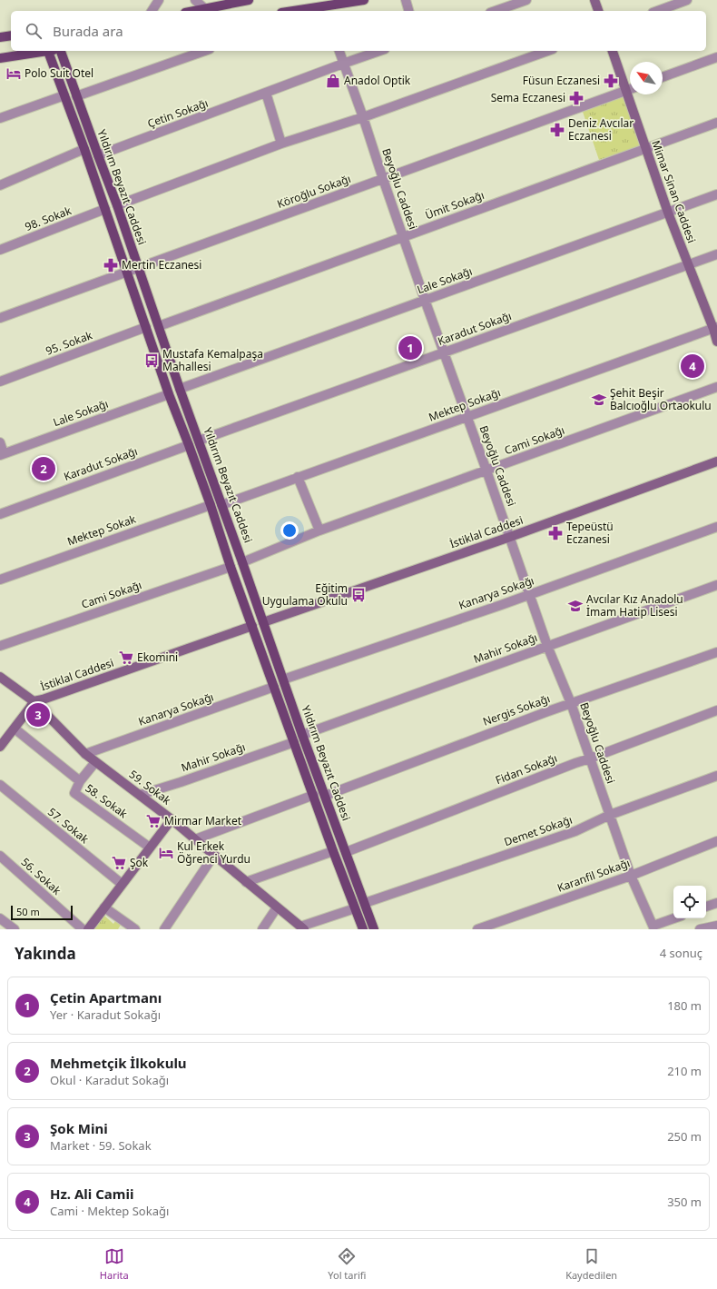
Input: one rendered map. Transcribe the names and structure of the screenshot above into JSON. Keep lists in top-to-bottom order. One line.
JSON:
{"streets":{"main road":["Yıldırım Beyazıt Caddesi"],"street":["Çetin Sokağı","Beyoğlu Caddesi","Köroğlu Sokağı","Mimar Sinan Caddesi","Ümit Sokağı","98. Sokak","Lale Sokağı","Karadut Sokağı","95. Sokak","Mektep Sokağı","Cami Sokağı","Mektep Sokak","İstiklal Caddesi","Kanarya Sokağı","Mahir Sokağı","Nergis Sokağı","Fidan Sokağı","59. Sokak","58. Sokak","57. Sokak","Demet Sokağı","Karanfil Sokağı","56. Sokak"]},"crossings":[["Çetin Sokağı","Yıldırım Beyazıt Caddesi"],["Çetin Sokağı","Beyoğlu Caddesi"],["Yıldırım Beyazıt Caddesi","Köroğlu Sokağı"],["Yıldırım Beyazıt Caddesi","Ümit Sokağı"],["Yıldırım Beyazıt Caddesi","98. Sokak"],["Yıldırım Beyazıt Caddesi","Lale Sokağı"],["Yıldırım Beyazıt Caddesi","Karadut Sokağı"],["Yıldırım Beyazıt Caddesi","95. Sokak"],["Yıldırım Beyazıt Caddesi","Mektep Sokağı"],["Yıldırım Beyazıt Caddesi","Cami Sokağı"],["Yıldırım Beyazıt Caddesi","Mektep Sokak"],["Yıldırım Beyazıt Caddesi","İstiklal Caddesi"],["Yıldırım Beyazıt Caddesi","Kanarya Sokağı"],["Yıldırım Beyazıt Caddesi","Mahir Sokağı"],["Yıldırım Beyazıt Caddesi","Nergis Sokağı"],["Yıldırım Beyazıt Caddesi","Fidan Sokağı"],["Yıldırım Beyazıt Caddesi","Demet Sokağı"],["Beyoğlu Caddesi","Köroğlu Sokağı"],["Beyoğlu Caddesi","Ümit Sokağı"],["Beyoğlu Caddesi","Lale Sokağı"],["Beyoğlu Caddesi","Karadut Sokağı"],["Beyoğlu Caddesi","Mektep Sokağı"],["Beyoğlu Caddesi","Cami Sokağı"],["Beyoğlu Caddesi","İstiklal Caddesi"],["Beyoğlu Caddesi","Kanarya Sokağı"],["Beyoğlu Caddesi","Mahir Sokağı"],["Beyoğlu Caddesi","Nergis Sokağı"],["Beyoğlu Caddesi","Fidan Sokağı"],["Beyoğlu Caddesi","Demet Sokağı"],["Beyoğlu Caddesi","Karanfil Sokağı"],["Köroğlu Sokağı","Mimar Sinan Caddesi"],["Mimar Sinan Caddesi","Ümit Sokağı"],["Mimar Sinan Caddesi","Lale Sokağı"],["Mimar Sinan Caddesi","Karadut Sokağı"],["Mimar Sinan Caddesi","Mektep Sokağı"],["İstiklal Caddesi","59. Sokak"],["Kanarya Sokağı","59. Sokak"],["Mahir Sokağı","59. Sokak"]],"places":{"hotel":["Polo Suit Otel","Kul Erkek Öğrenci Yurdu"],"shop":["Anadol Optik"],"pharmacy":["Füsun Eczanesi","Sema Eczanesi","Deniz Avcılar Eczanesi","Mertin Eczanesi","Tepeüstü Eczanesi"],"bus stop":["Mustafa Kemalpaşa Mahallesi","Eğitim Uygulama Okulu"],"school or university":["Şehit Beşir Balcıoğlu Ortaokulu","Avcılar Kız Anadolu İmam Hatip Lisesi"],"supermarket":["Ekomini","Mirmar Market","Şok"]},"scale_bar":"50 m","north":"top left","page":{"search":"Burada ara","pins":["1","4","2","3"],"scale":"50 m","heading":["Yakında","4 sonuç"],"list":[{"mark":"1","name":"Çetin Apartmanı","note":"Yer · Karadut Sokağı","value":"180 m"},{"mark":"2","name":"Mehmetçik İlkokulu","note":"Okul · Karadut Sokağı","value":"210 m"},{"mark":"3","name":"Şok Mini","note":"Market · 59. Sokak","value":"250 m"},{"mark":"4","name":"Hz. Ali Camii","note":"Cami · Mektep Sokağı","value":"350 m"}],"nav":["Harita","Yol tarifi","Kaydedilen"]}}
